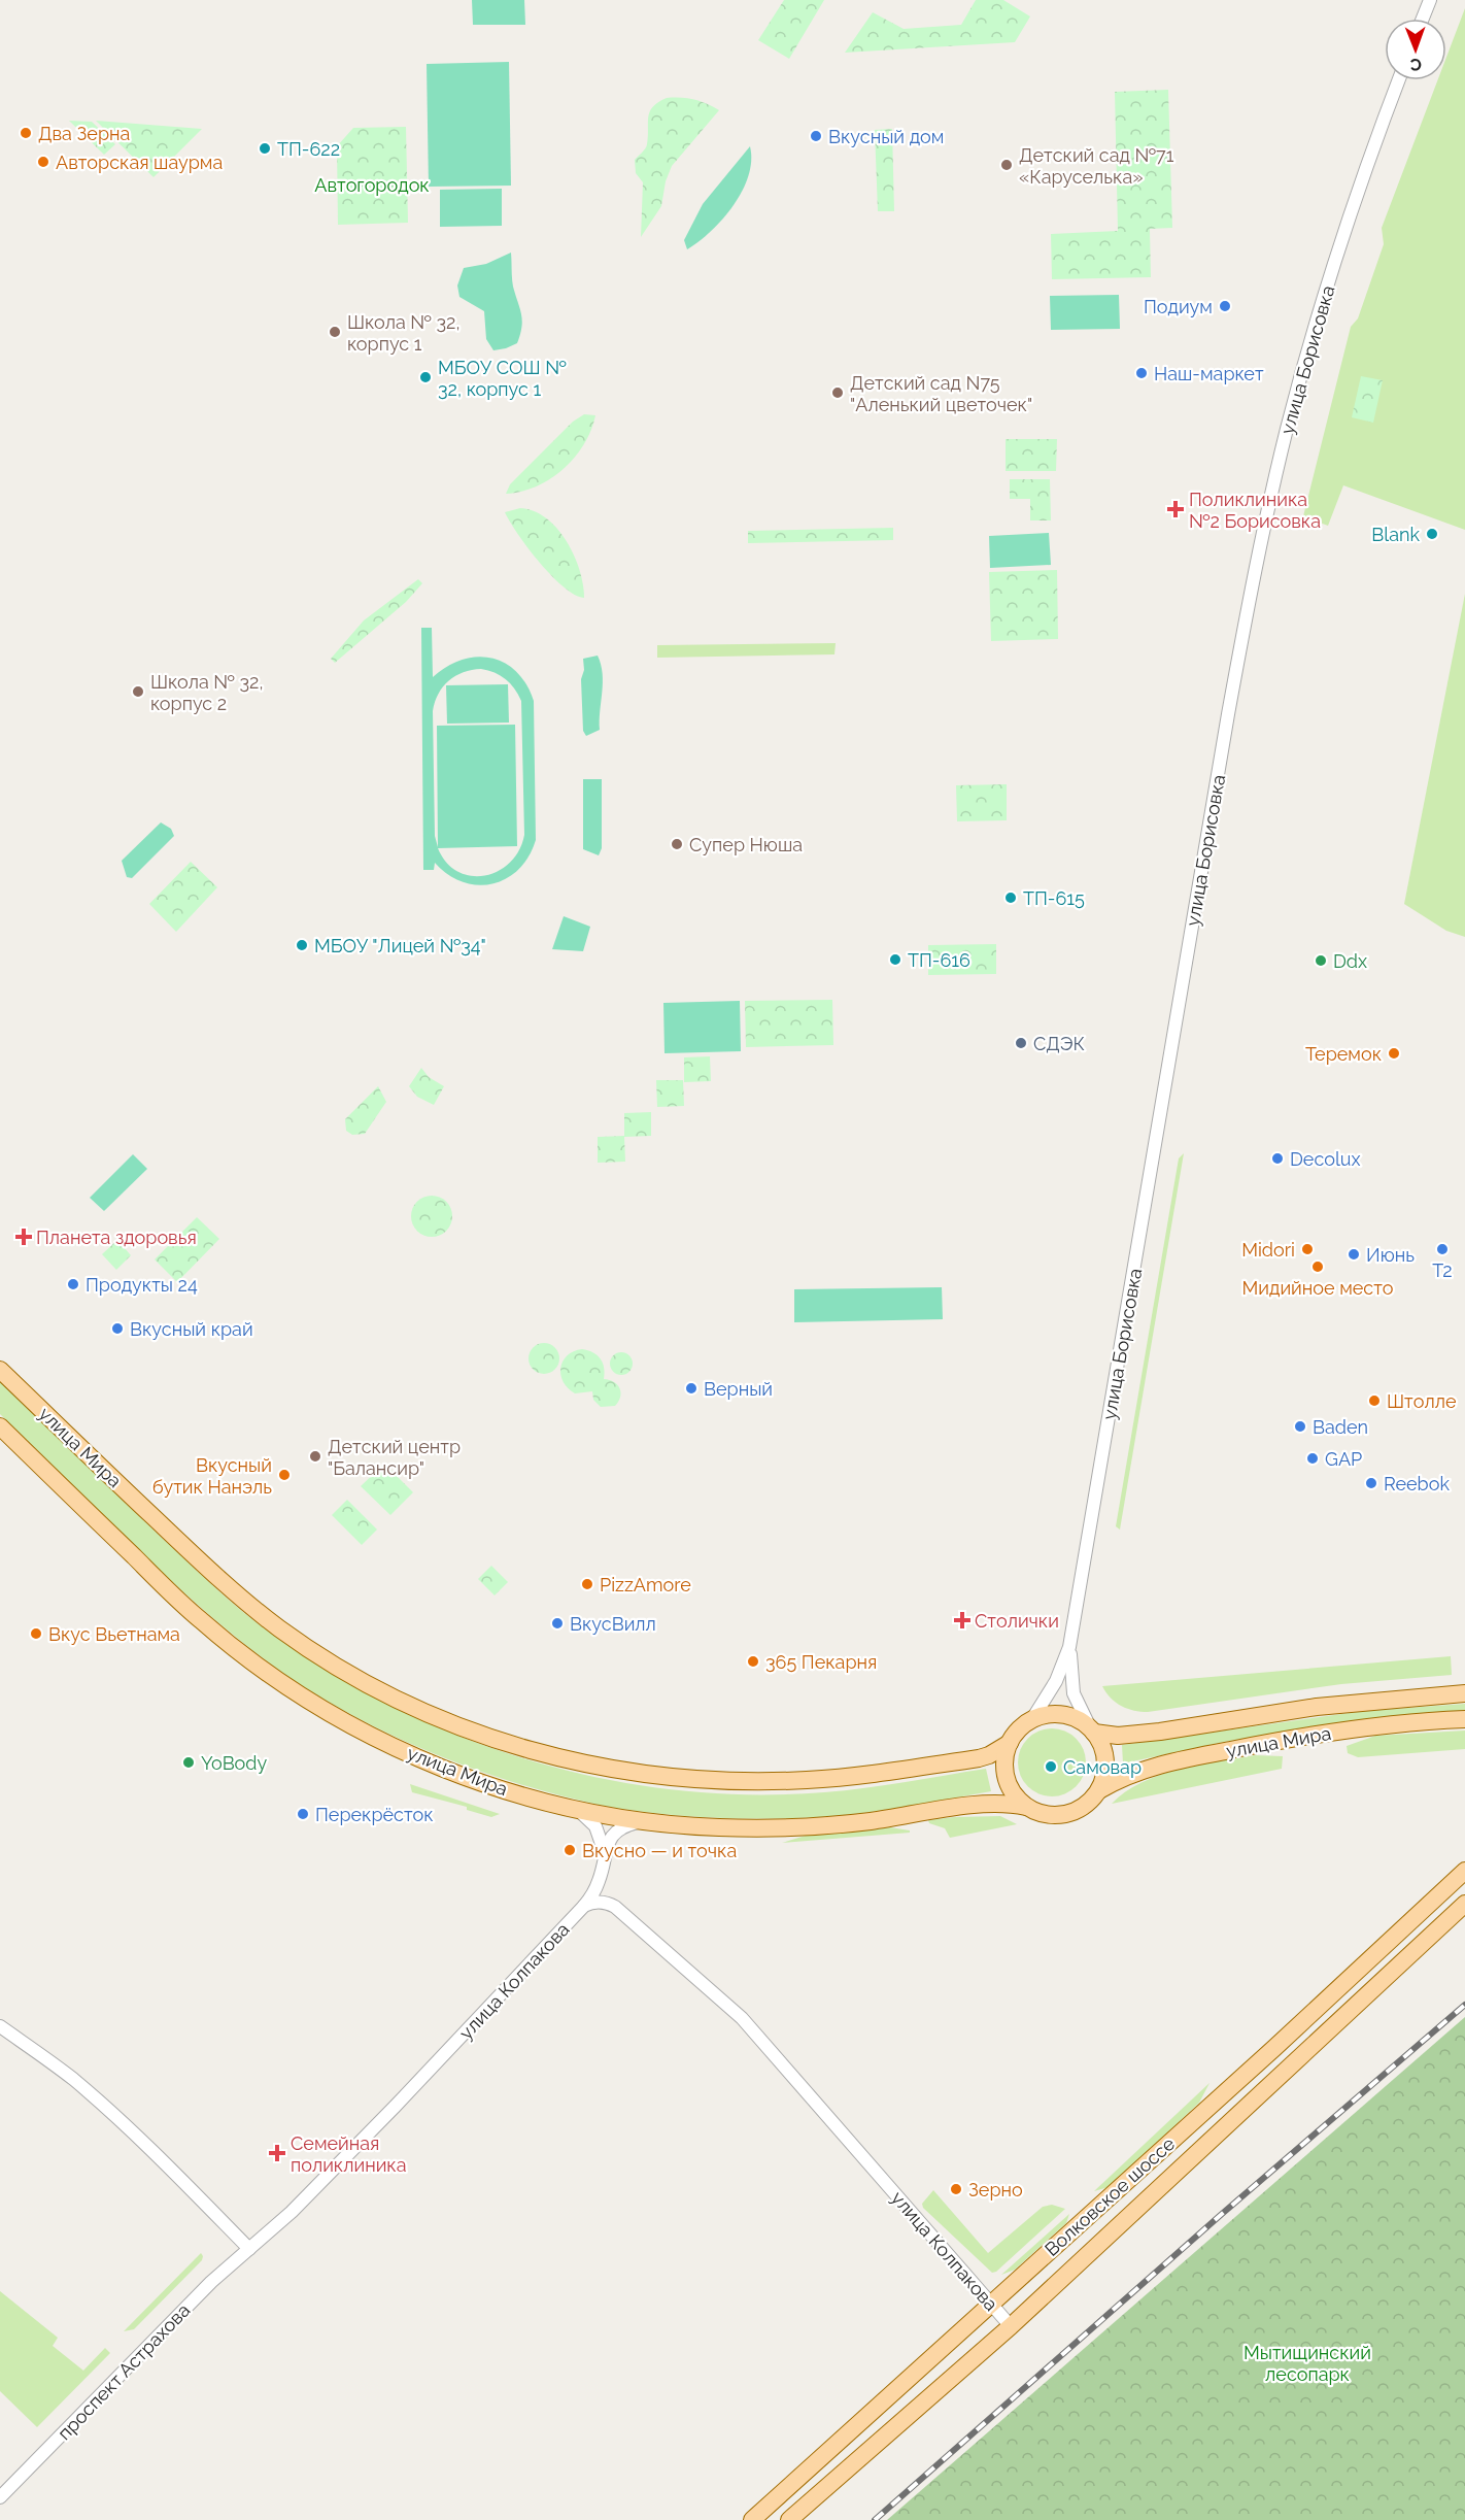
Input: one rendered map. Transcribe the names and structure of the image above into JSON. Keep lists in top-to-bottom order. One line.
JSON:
{"streets":{"main road":["улица Мира","Волковское шоссе"],"street":["улица Борисовка","улица Колпакова","проспект Астрахова"]},"crossings":[["улица Борисовка","улица Мира"],["улица Колпакова","Волковское шоссе"],["улица Колпакова","проспект Астрахова"]],"parks":["Автогородок","Мытищинский лесопарк"],"places":{"other":["Два Зерна","Вкусный дом","ТП-622","Авторская шаурма","Детский сад №71 «Каруселька»","Подиум","Школа № 32, корпус 1","Наш-маркет","МБОУ СОШ № 32, корпус 1","Детский сад N75 \"Аленький цветочек\"","Blank","Школа № 32, корпус 2","Супер Нюша","ТП-615","МБОУ \"Лицей №34\"","ТП-616","Ddx","СДЭК","Теремок","Decolux","Midori","T2","Июнь","Мидийное место","Продукты 24","Вкусный край","Верный","Штолле","Baden","Детский центр \"Балансир\"","GAP","Вкусный бутик Нанэль","Reebok","PizzAmore","ВкусВилл","Вкус Вьетнама","365 Пекарня","YoBody","Самовар","Перекрёсток","Вкусно — и точка","Зерно"],"health":["Поликлиника №2 Борисовка","Планета здоровья","Столички","Семейная поликлиника"]},"north":"bottom"}
